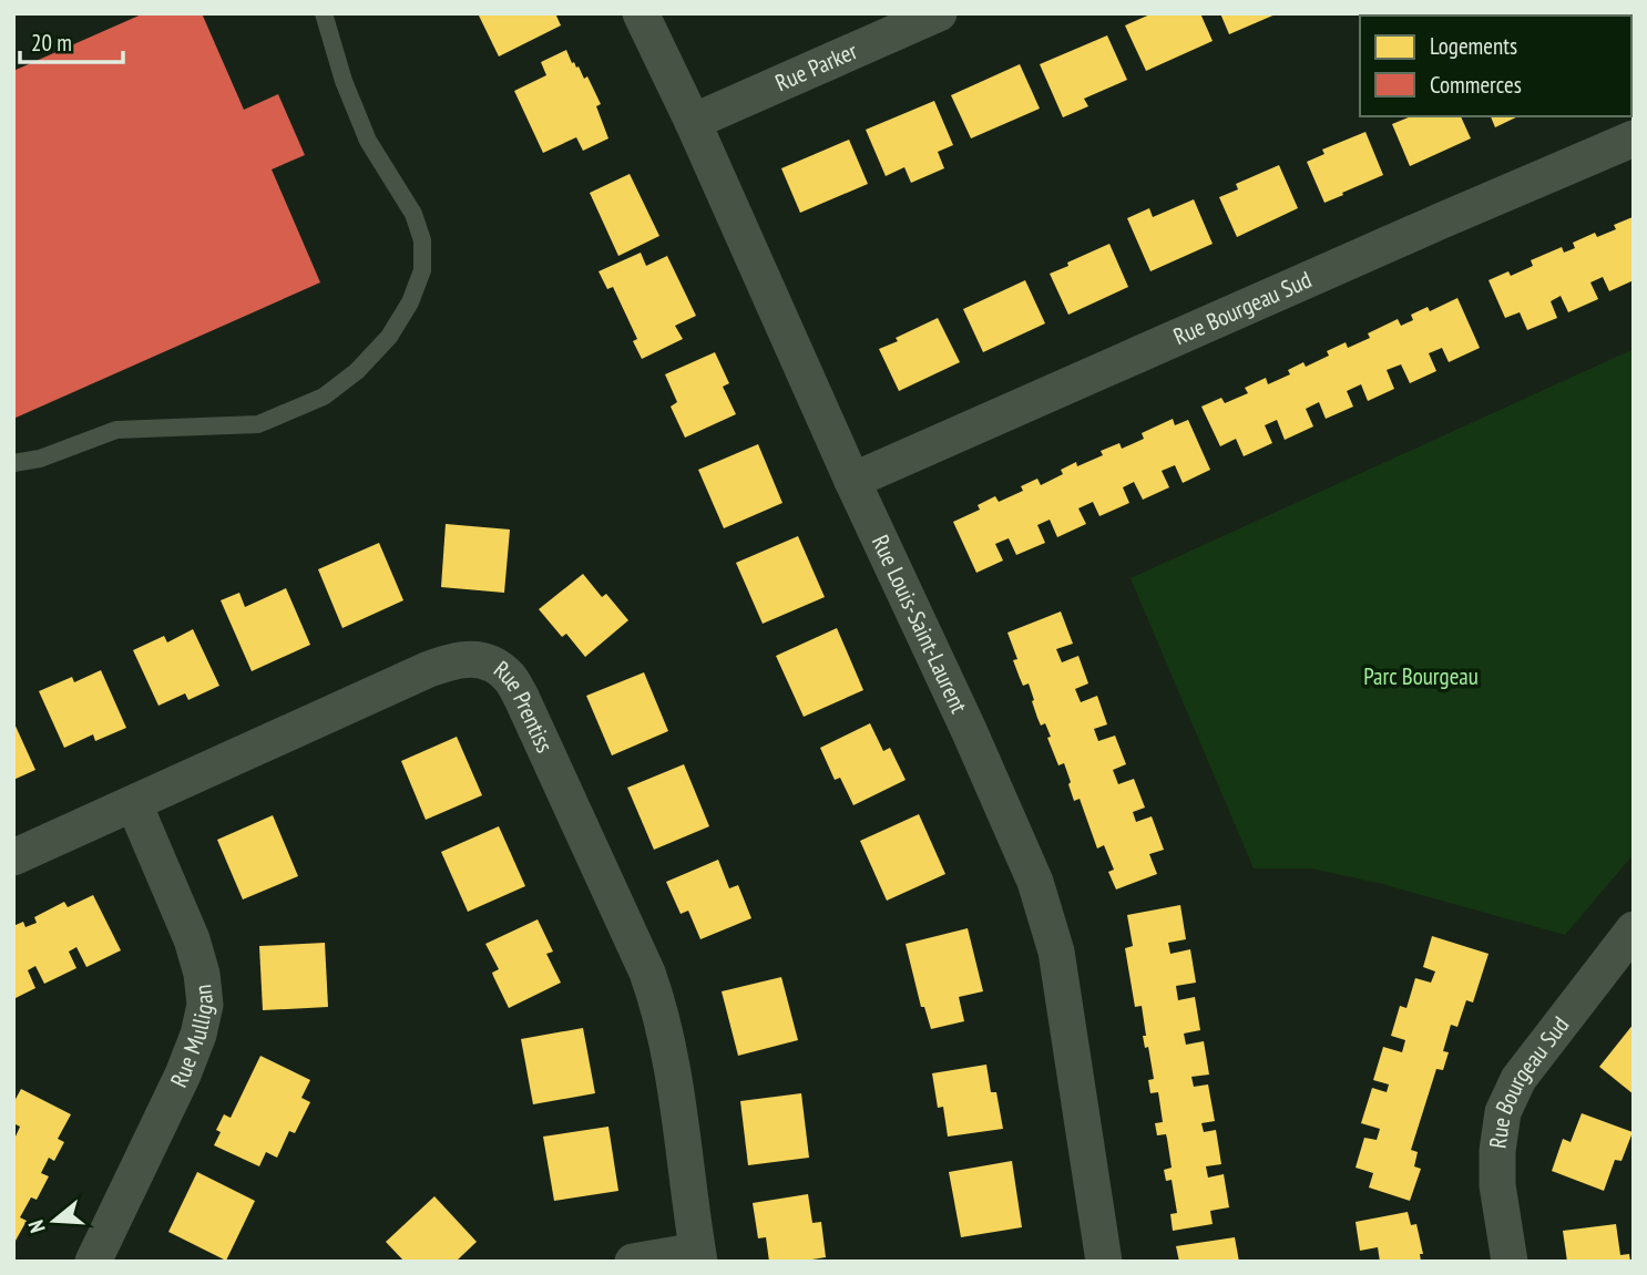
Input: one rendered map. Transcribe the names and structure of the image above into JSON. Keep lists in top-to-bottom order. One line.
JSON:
{"streets":{"street":["Rue Parker","Rue Bourgeau Sud","Rue Louis-Saint-Laurent","Rue Prentiss","Rue Mulligan"]},"crossings":[["Rue Parker","Rue Louis-Saint-Laurent"],["Rue Bourgeau Sud","Rue Louis-Saint-Laurent"],["Rue Prentiss","Rue Mulligan"]],"parks":["Parc Bourgeau"],"legend":["Logements","Commerces"],"scale_bar":"20 m","north":"left"}
